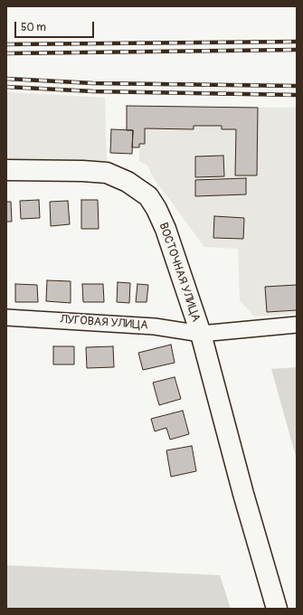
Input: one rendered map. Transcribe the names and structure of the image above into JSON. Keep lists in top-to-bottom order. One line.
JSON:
{"streets":{"main road":["ВОСТОЧНАЯ УЛИЦА"],"street":["ЛУГОВАЯ УЛИЦА"]},"crossings":[["ВОСТОЧНАЯ УЛИЦА","ЛУГОВАЯ УЛИЦА"]],"scale_bar":"50 m"}
